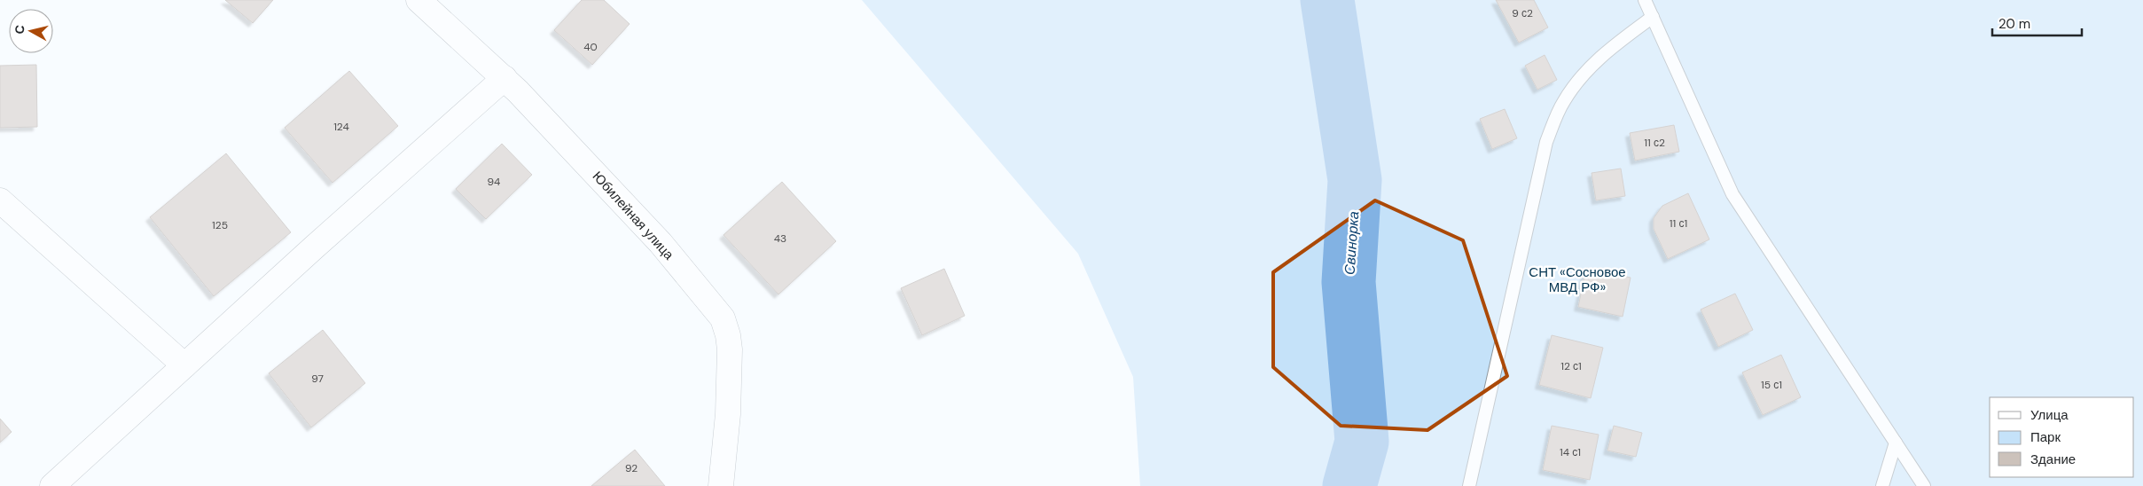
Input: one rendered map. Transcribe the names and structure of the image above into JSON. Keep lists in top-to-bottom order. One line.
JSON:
{"streets":{"street":["Юбилейная улица"]},"water":["Свинорка"],"parks":["СНТ «Сосновое МВД РФ»"],"house_numbers":["9 с2","40","124","11 с2","94","11 с1","125","43","12 с1","97","15 с1","14 с1","92"],"legend":["Улица","Парк","Здание"],"scale_bar":"20 m","north":"left"}
